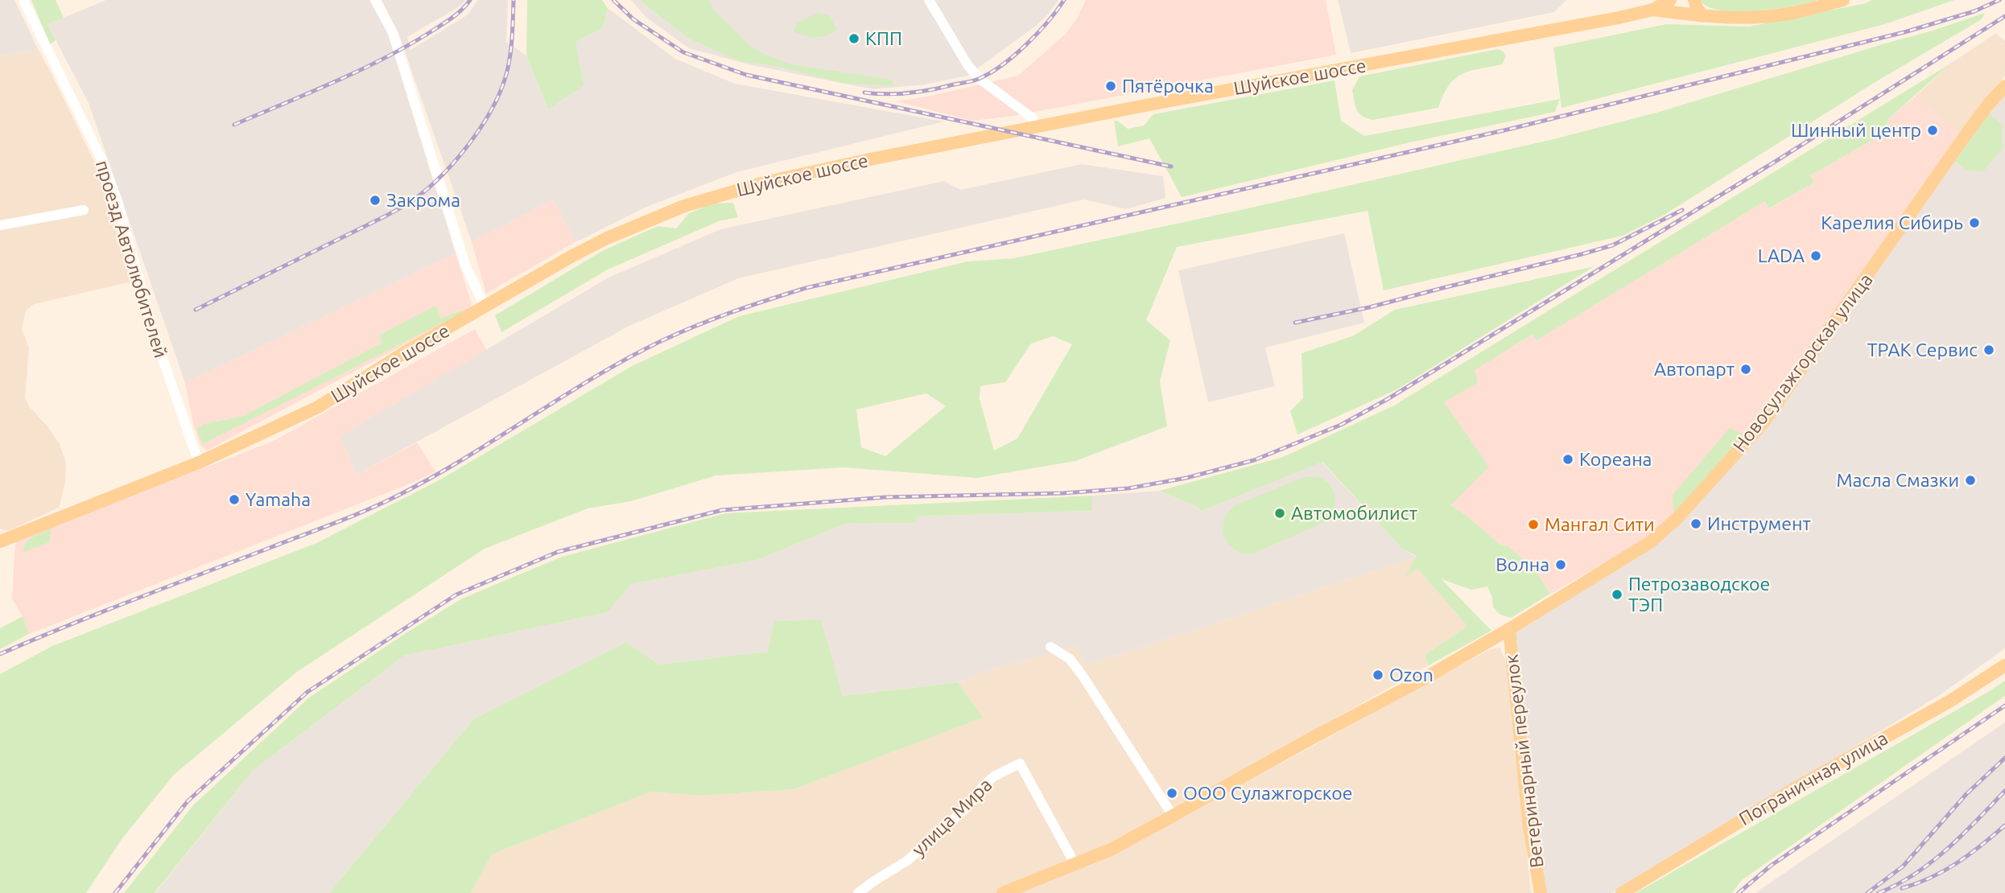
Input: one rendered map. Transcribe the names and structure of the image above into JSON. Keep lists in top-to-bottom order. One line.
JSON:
{"streets":{"main road":["Шуйское шоссе","Новосулажгорская улица","Ветеринарный переулок","Пограничная улица"],"street":["проезд Автолюбителей","улица Мира"]},"crossings":[["Шуйское шоссе","проезд Автолюбителей"],["Новосулажгорская улица","Ветеринарный переулок"],["Новосулажгорская улица","улица Мира"]],"places":["КПП","Пятёрочка","Шинный центр","Закрома","Карелия Сибирь","LADA","ТРАК Сервис","Автопарт","Кореана","Масла Смазки","Yamaha","Автомобилист","Инструмент","Мангал Сити","Волна","Петрозаводское ТЭП","Ozon","ООО Сулажгорское"]}
